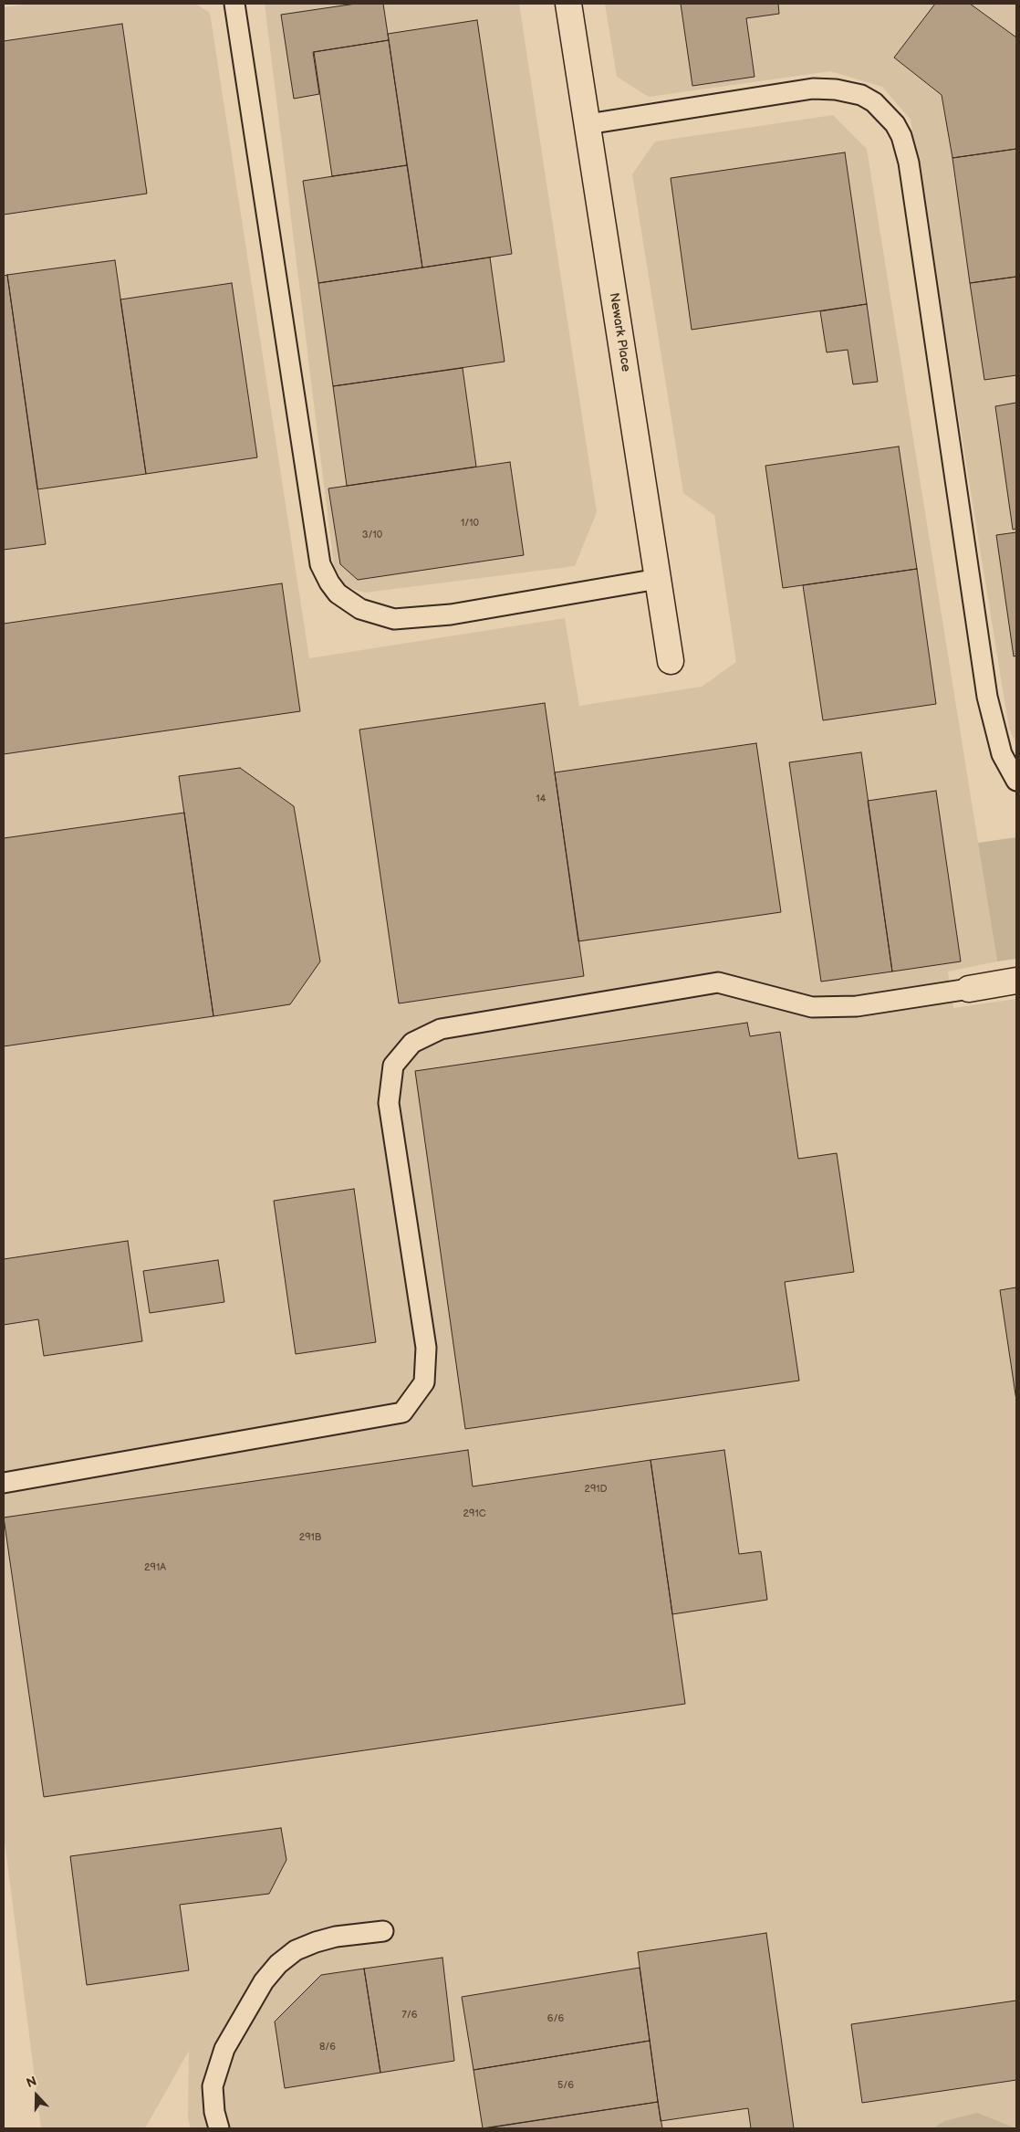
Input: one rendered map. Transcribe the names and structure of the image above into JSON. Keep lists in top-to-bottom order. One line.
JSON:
{"streets":{"street":["Newark Place"]},"house_numbers":["1/10","3/10","14","291D","291C","291B","291A","7/6","6/6","8/6","5/6"],"north":"top"}
